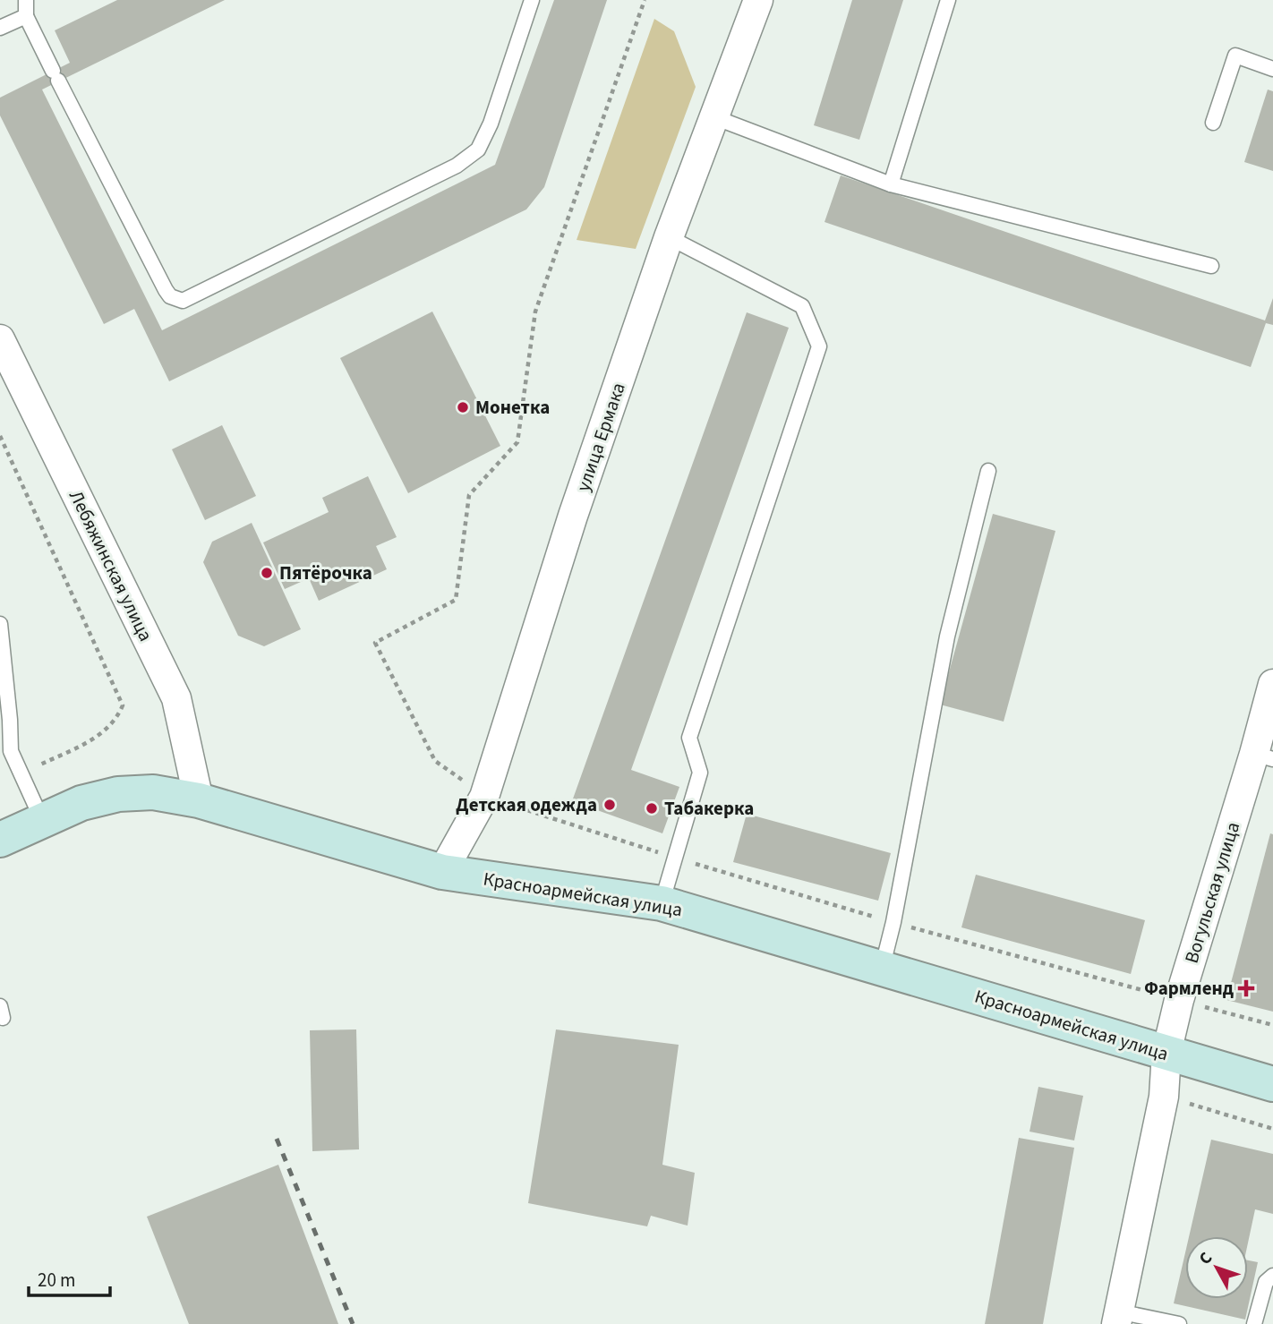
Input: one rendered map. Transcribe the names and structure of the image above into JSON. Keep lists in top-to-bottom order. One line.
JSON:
{"streets":{"street":["улица Ермака","Лебяжинская улица","Вогульская улица","Красноармейская улица"]},"crossings":[["улица Ермака","Красноармейская улица"],["Лебяжинская улица","Красноармейская улица"],["Вогульская улица","Красноармейская улица"]],"places":{"other":["Монетка","Пятёрочка","Детская одежда","Табакерка"],"health":["Фармленд"]},"scale_bar":"20 m","north":"top left"}
